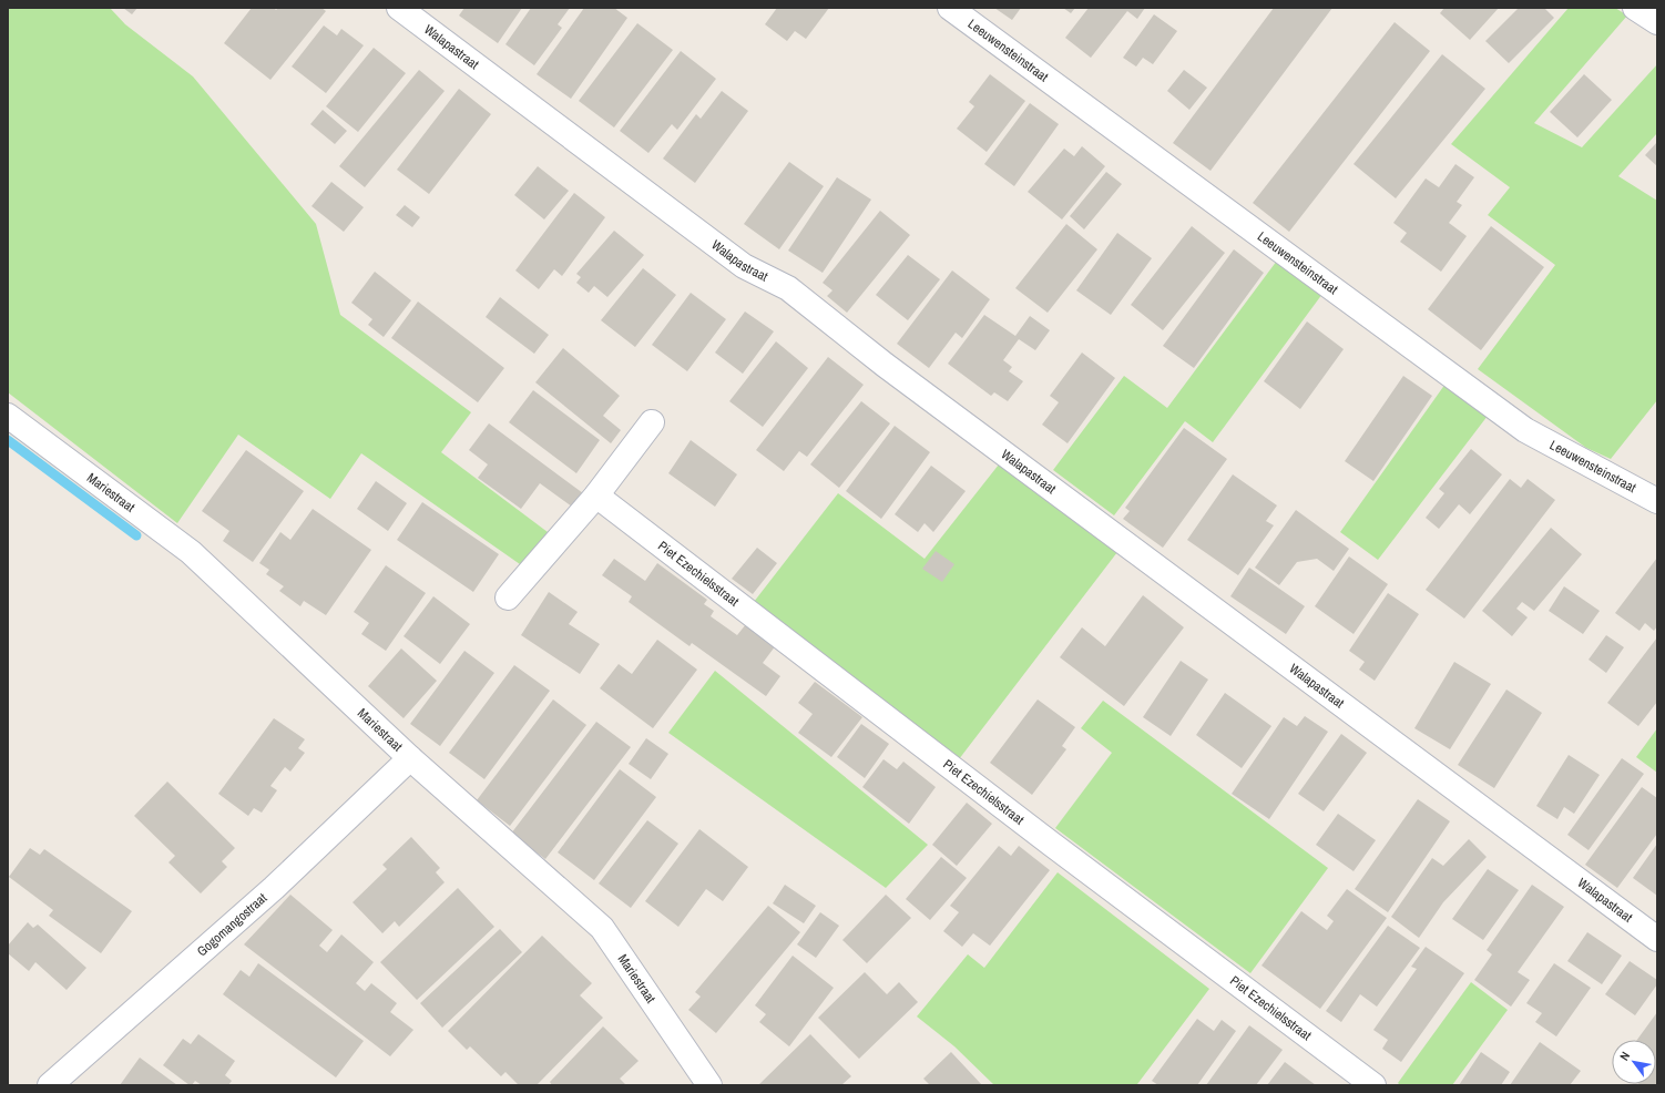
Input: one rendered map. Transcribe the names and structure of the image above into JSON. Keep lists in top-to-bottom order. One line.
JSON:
{"streets":{"street":["Walapastraat","Leeuwensteinstraat","Mariestraat","Piet Ezechielsstraat","Gogomangostraat"]},"crossings":[["Mariestraat","Gogomangostraat"]],"north":"top left"}
